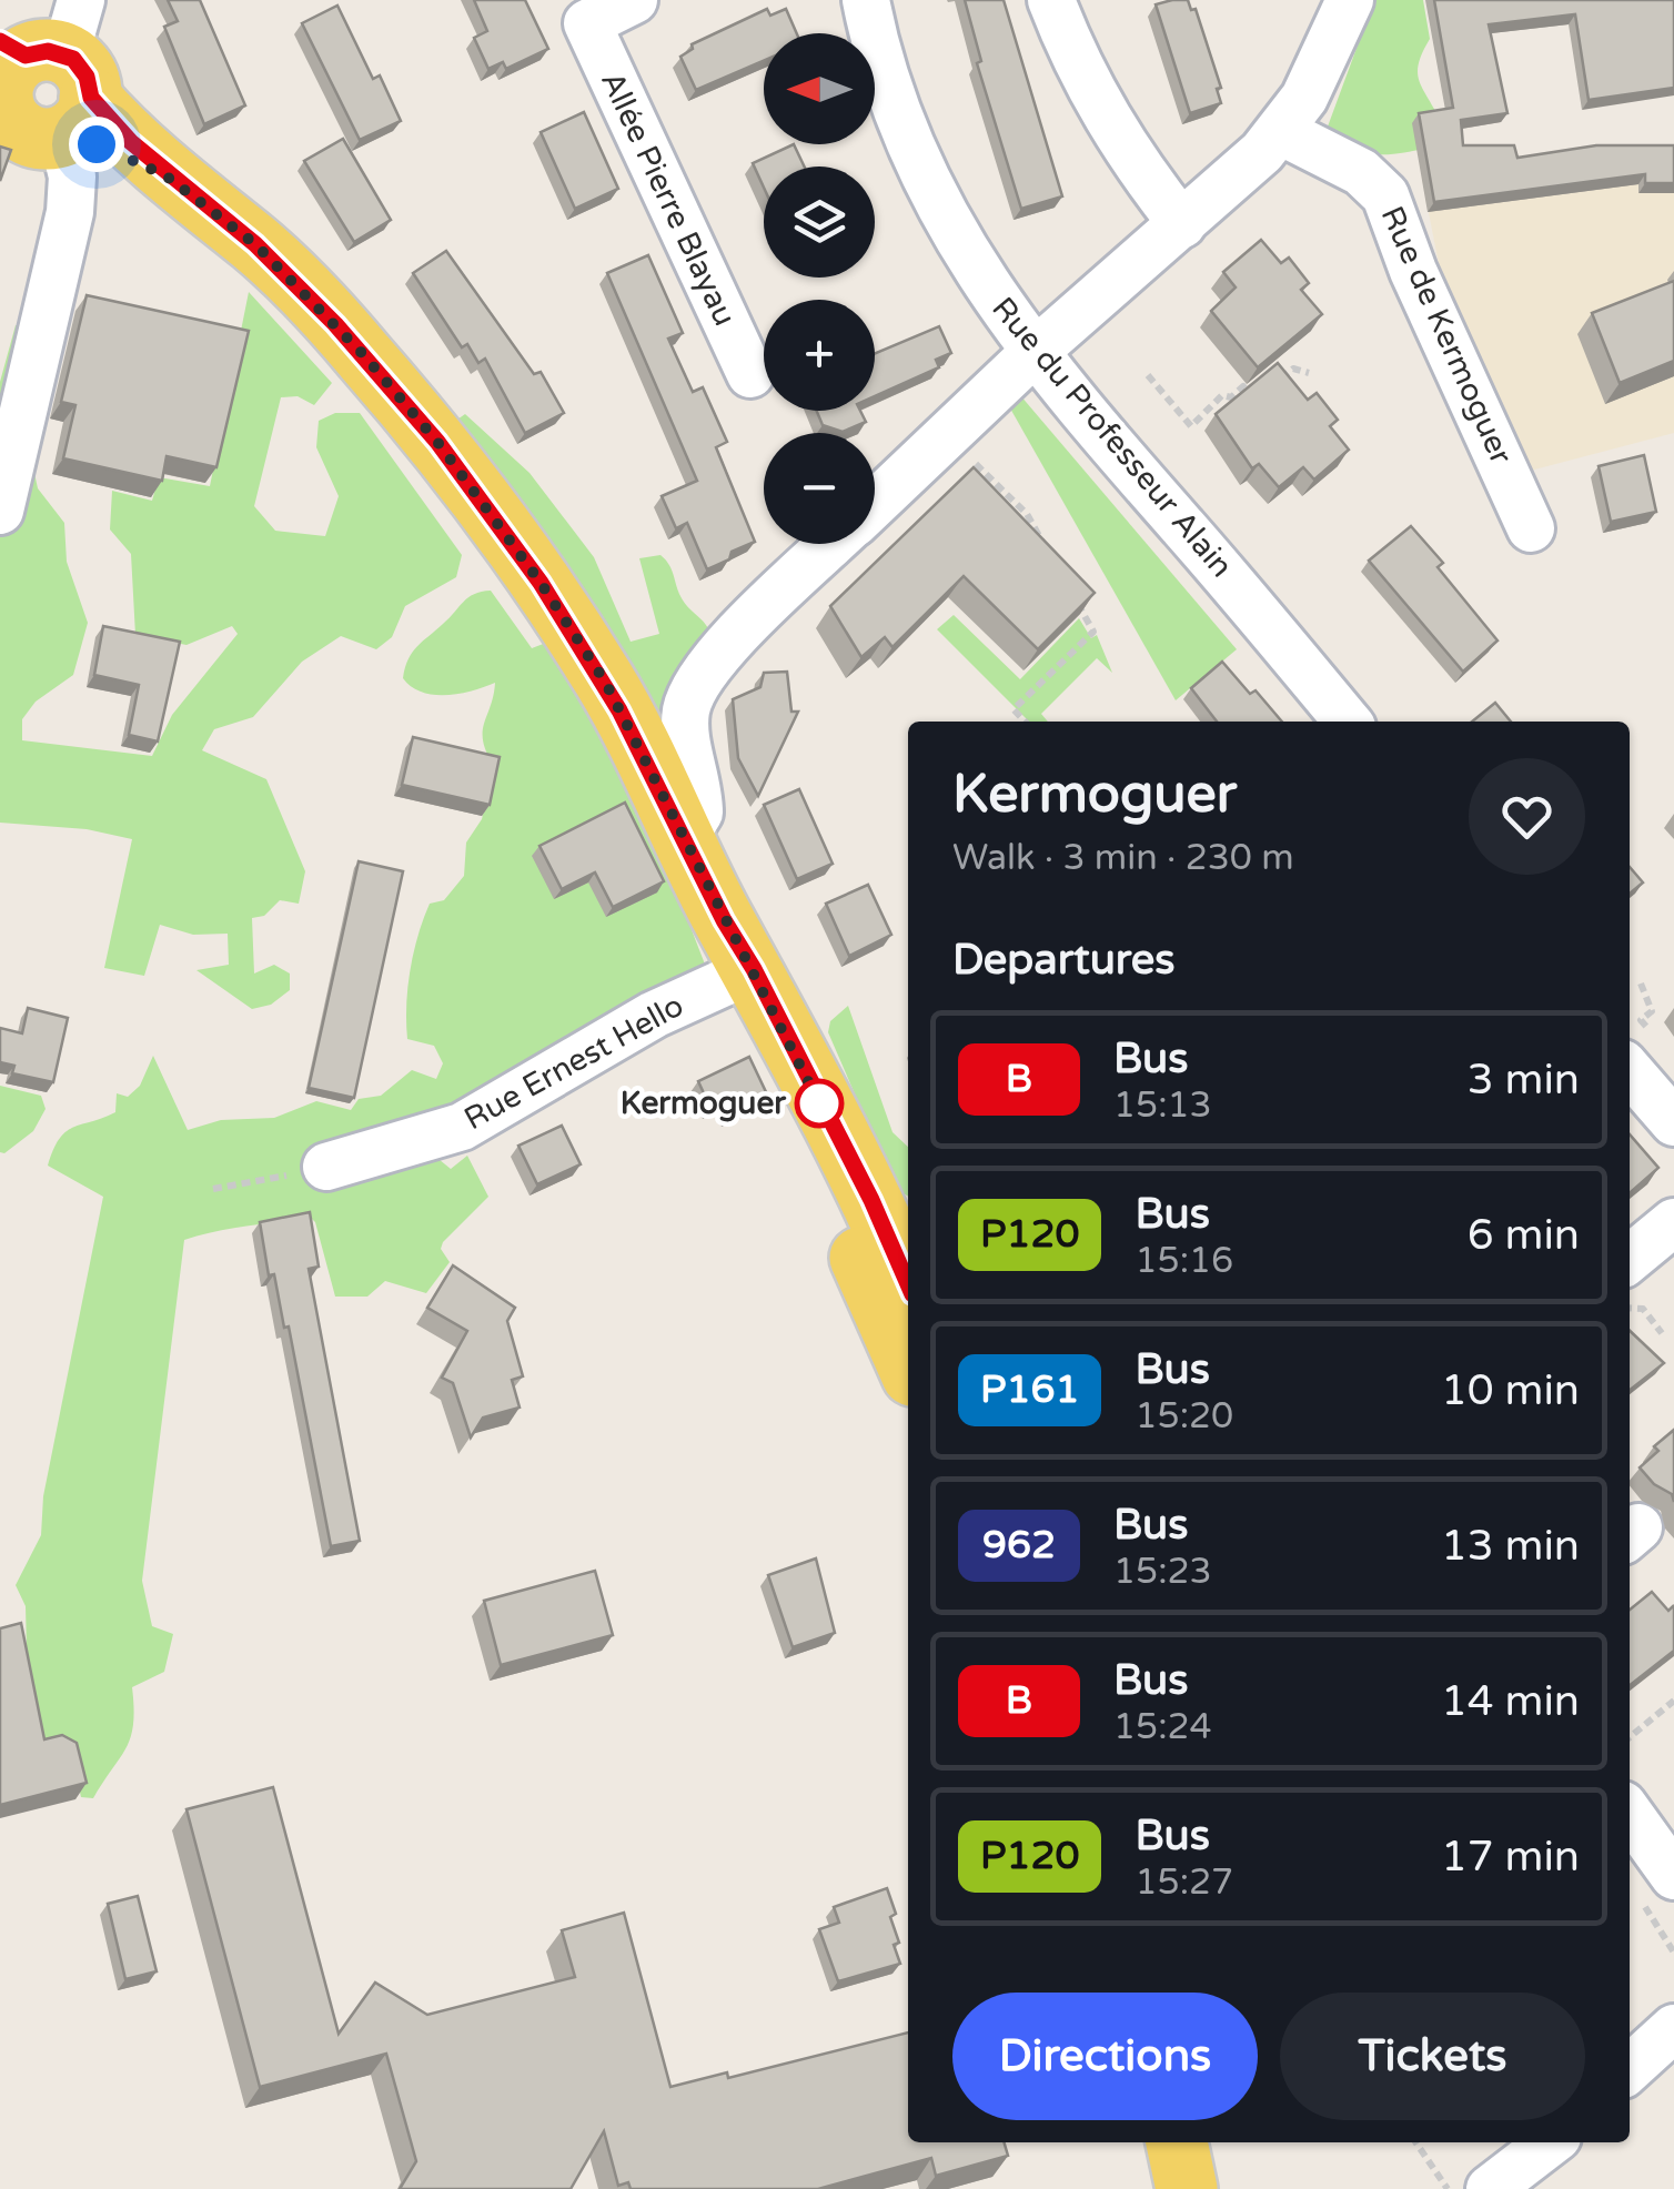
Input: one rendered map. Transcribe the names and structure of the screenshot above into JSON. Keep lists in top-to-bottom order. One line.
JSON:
{"streets":{"street":["Allée Pierre Blayau","Rue de Kermoguer","Rue du Professeur Alain","Rue Ernest Hello"]},"places":["Kermoguer"],"lines":["bus line B"],"north":"left","page":{"map_buttons":["+","−"],"heading":[["Kermoguer","Walk · 3 min · 230 m"],"Departures"],"list":[{"mark":"B","name":"Bus","note":"15:13","value":"3 min"},{"mark":"P120","name":"Bus","note":"15:16","value":"6 min"},{"mark":"P161","name":"Bus","note":"15:20","value":"10 min"},{"mark":"962","name":"Bus","note":"15:23","value":"13 min"},{"mark":"B","name":"Bus","note":"15:24","value":"14 min"},{"mark":"P120","name":"Bus","note":"15:27","value":"17 min"}],"buttons":["Directions","Tickets"]}}
